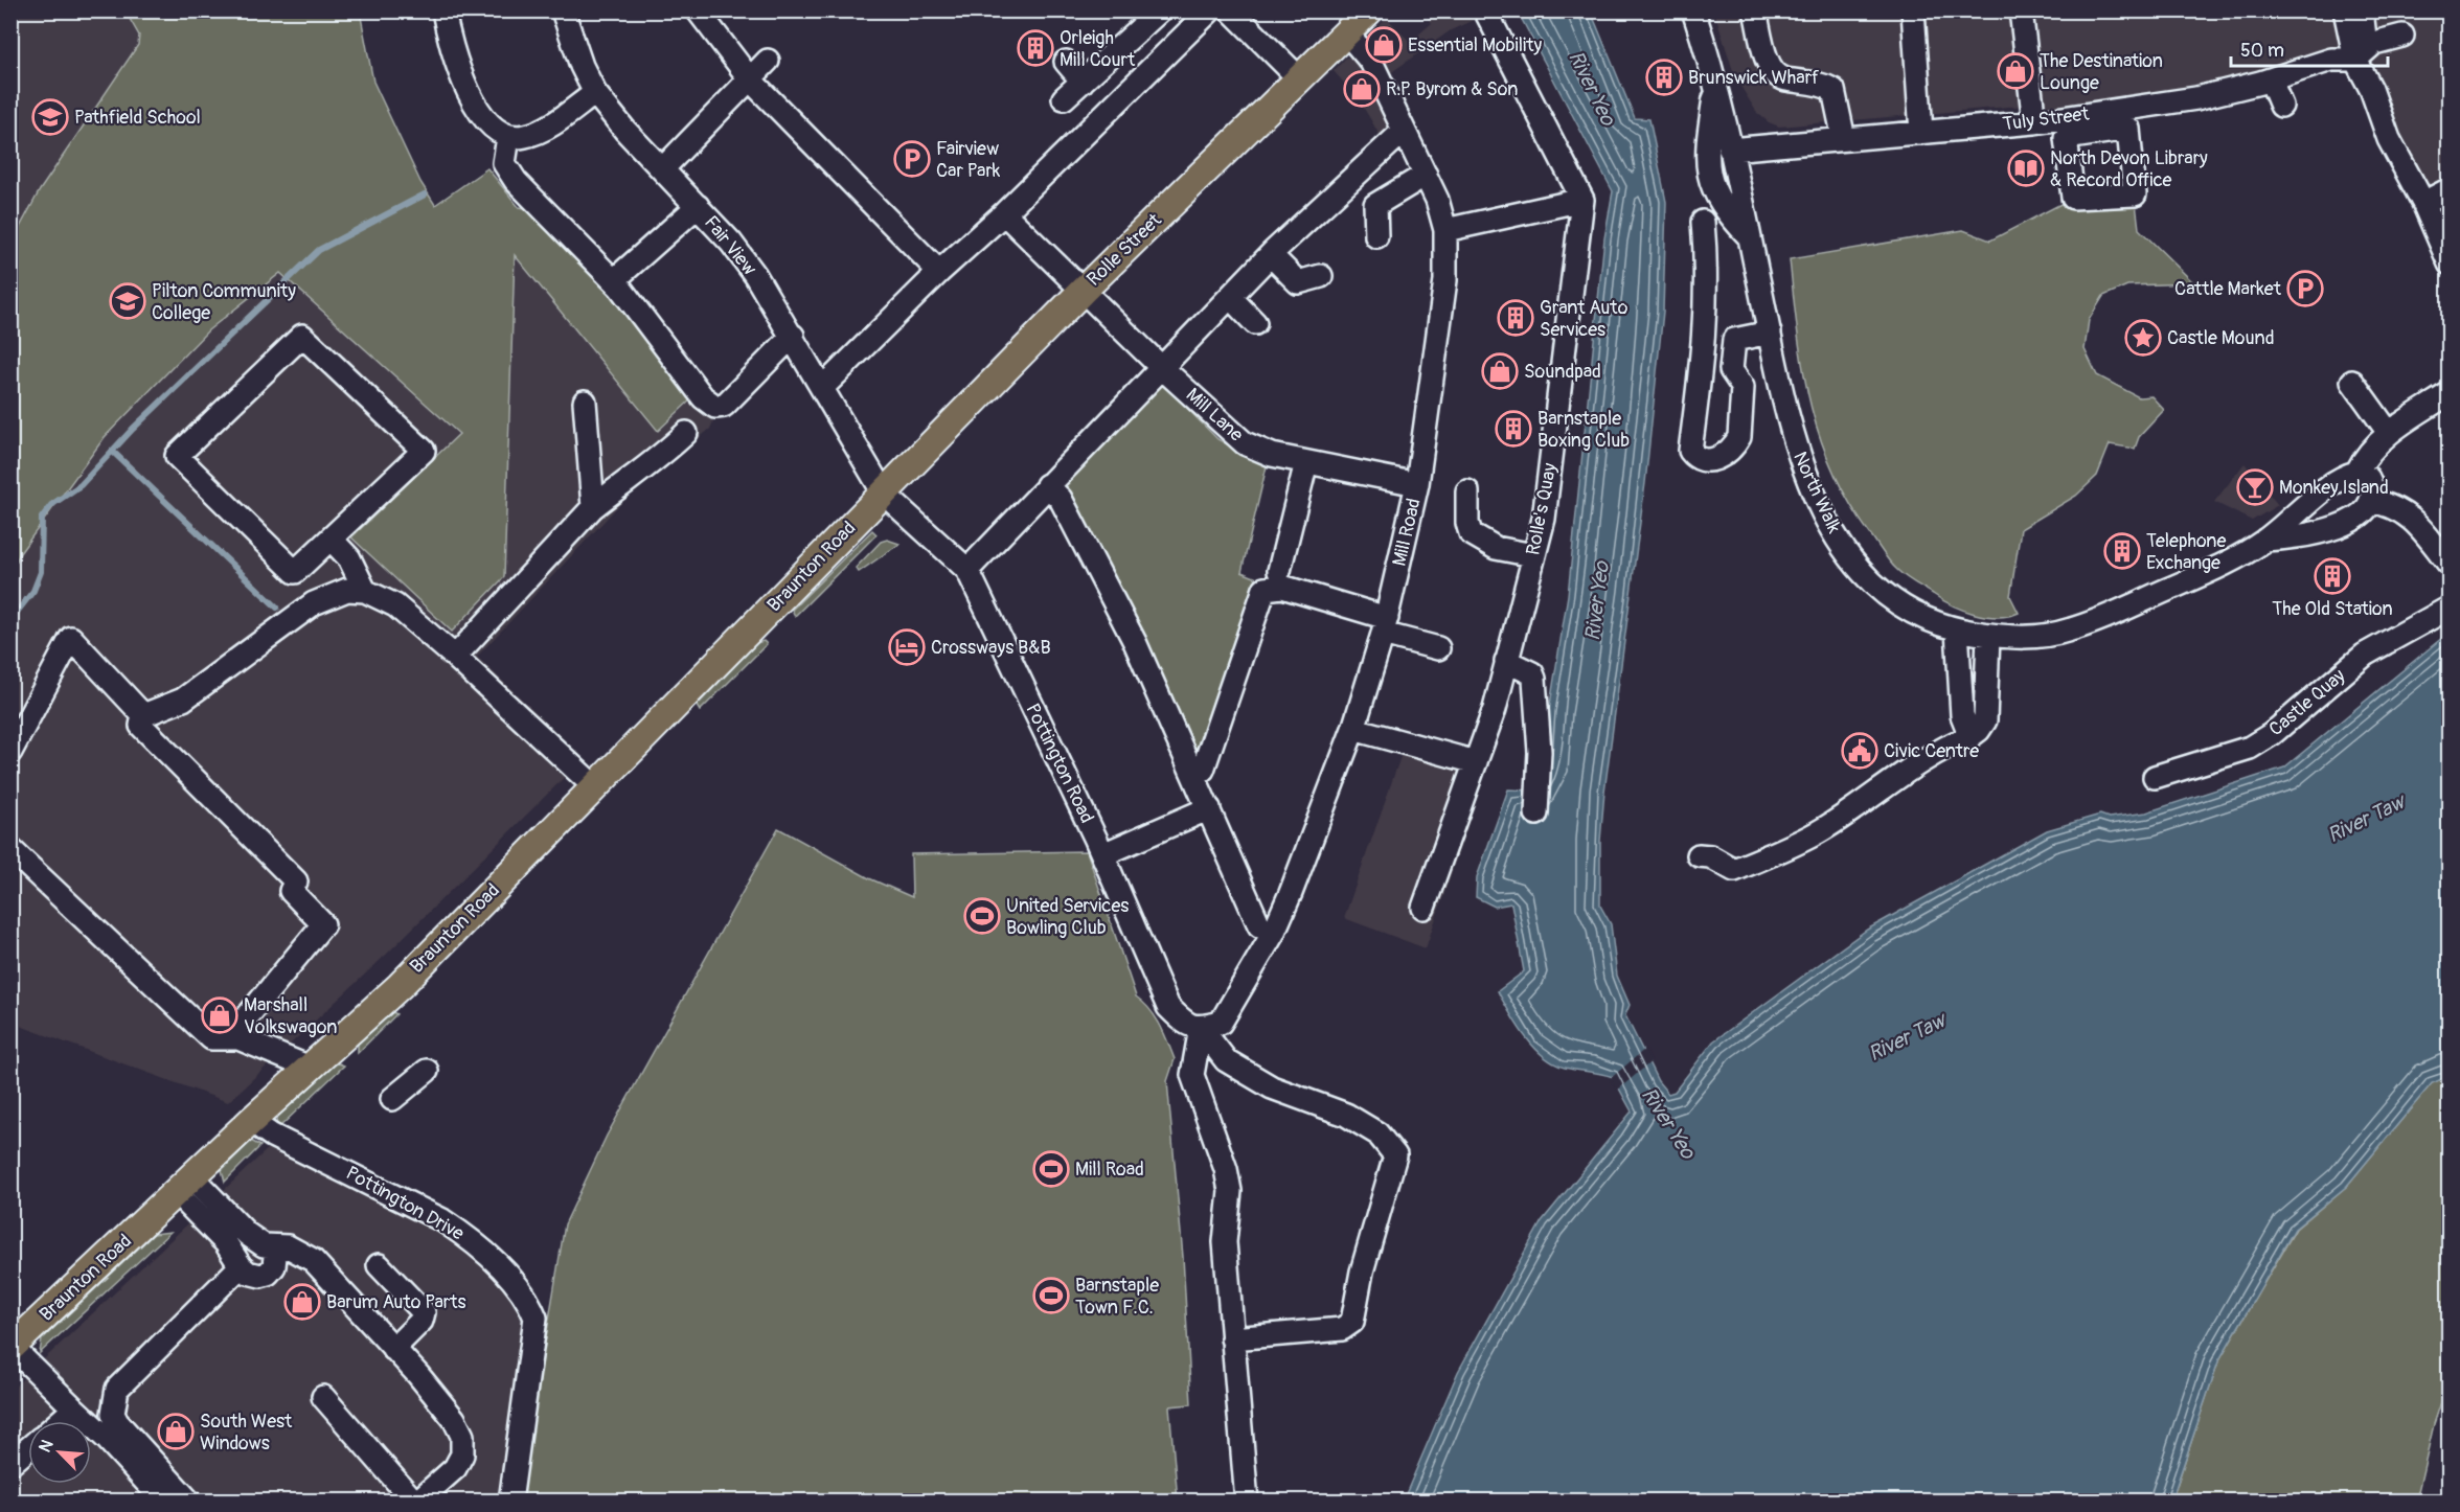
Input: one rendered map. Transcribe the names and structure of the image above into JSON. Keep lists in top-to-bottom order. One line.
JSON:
{"streets":{"main road":["Rolle Street","Braunton Road"],"street":["Tuly Street","Fair View","Mill Lane","North Walk","Rolle's Quay","Mill Road","Castle Quay","Pottington Road","Pottington Drive"]},"crossings":[["Tuly Street","North Walk"],["Fair View","Rolle Street"],["Fair View","Braunton Road"],["Fair View","Pottington Road"],["Rolle Street","Mill Lane"],["Rolle Street","Mill Road"],["Rolle Street","Braunton Road"],["Rolle Street","Pottington Road"],["Mill Lane","Mill Road"],["Mill Road","Pottington Road"],["Braunton Road","Pottington Road"],["Braunton Road","Pottington Drive"]],"water":["River Yeo","River Taw"],"places":{"shop":["Essential Mobility","The Destination Lounge","R.P. Byrom & Son","Soundpad","Marshall Volkswagon","Barum Auto Parts","South West Windows"],"building":["Orleigh Mill Court","Brunswick Wharf","Grant Auto Services","Barnstaple Boxing Club","Telephone Exchange","The Old Station"],"school or university":["Pathfield School","Pilton Community College"],"parking":["Fairview Car Park","Cattle Market"],"library":["North Devon Library & Record Office"],"place":["Castle Mound"],"bar":["Monkey Island"],"hotel":["Crossways B&B"],"public building":["Civic Centre"],"sports":["United Services Bowling Club","Mill Road","Barnstaple Town F.C."]},"scale_bar":"50 m","north":"top left"}
